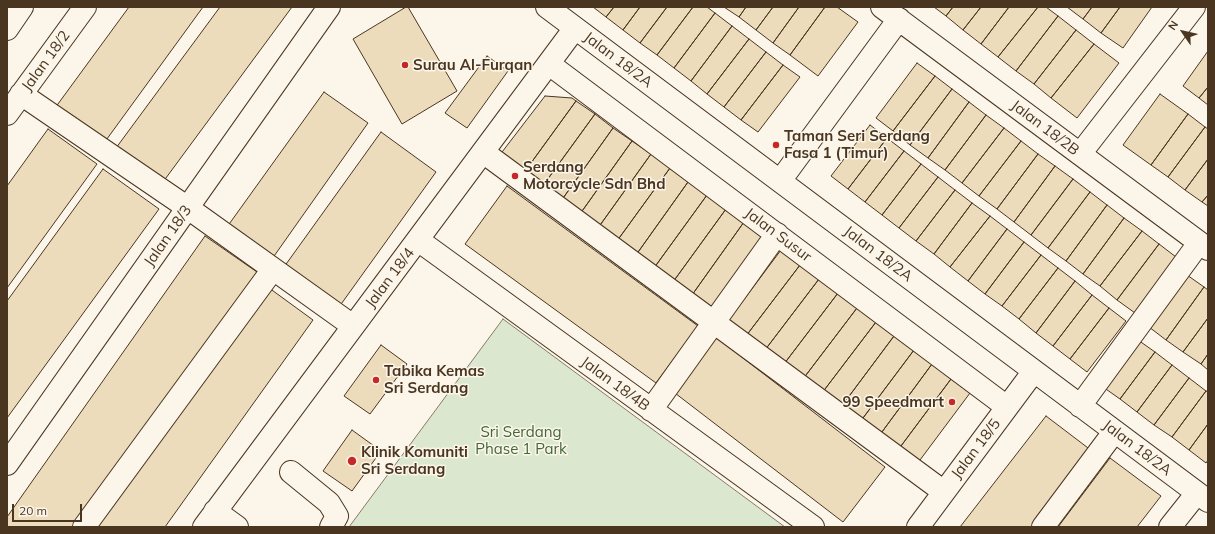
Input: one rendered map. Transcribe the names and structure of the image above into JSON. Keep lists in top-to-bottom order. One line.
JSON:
{"streets":{"street":["Jalan 18/2A","Jalan 18/2","Jalan 18/2B","Jalan Susur","Jalan 18/3","Jalan 18/4","Jalan 18/4B","Jalan 18/5"]},"crossings":[["Jalan 18/2A","Jalan 18/4"],["Jalan 18/2A","Jalan 18/5"],["Jalan Susur","Jalan 18/4"],["Jalan Susur","Jalan 18/5"],["Jalan 18/4","Jalan 18/4B"]],"parks":["Sri Serdang Phase 1 Park"],"places":["Surau Al-Furqan","Taman Seri Serdang Fasa 1 (Timur)","Serdang Motorcycle Sdn Bhd","Tabika Kemas Sri Serdang","99 Speedmart","Klinik Komuniti Sri Serdang"],"scale_bar":"20 m","north":"top left"}
